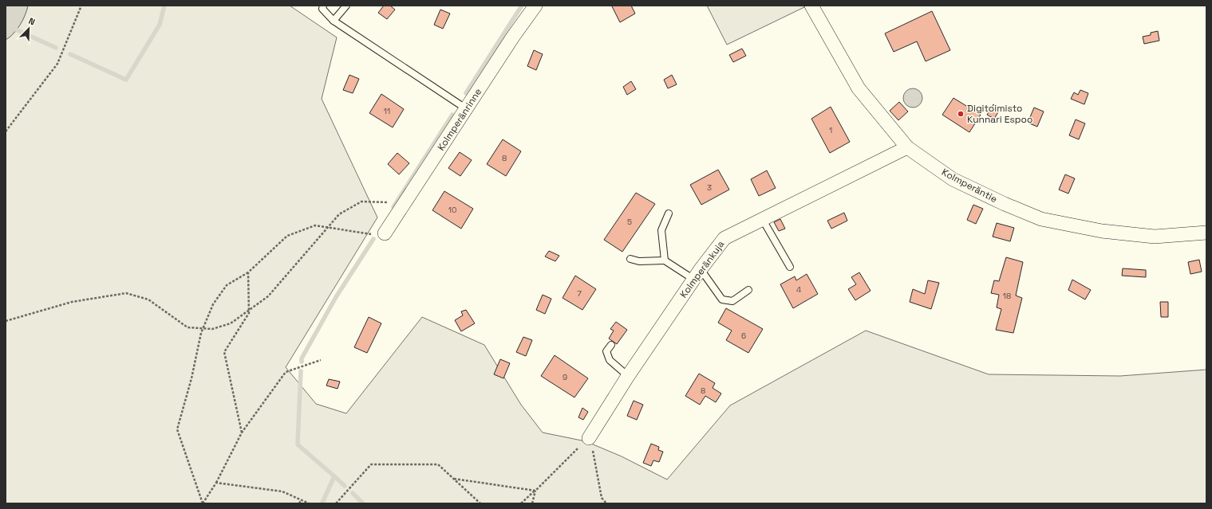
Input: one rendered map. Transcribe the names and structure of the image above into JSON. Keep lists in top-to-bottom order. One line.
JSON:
{"streets":{"street":["Kolmperänrinne","Kolmperäntie","Kolmperänkuja"]},"crossings":[["Kolmperäntie","Kolmperänkuja"]],"places":["Digitoimisto Kunnari Espoo"],"house_numbers":["11","1","8","3","10","5","4","7","18","6","9","8"],"north":"top right"}
